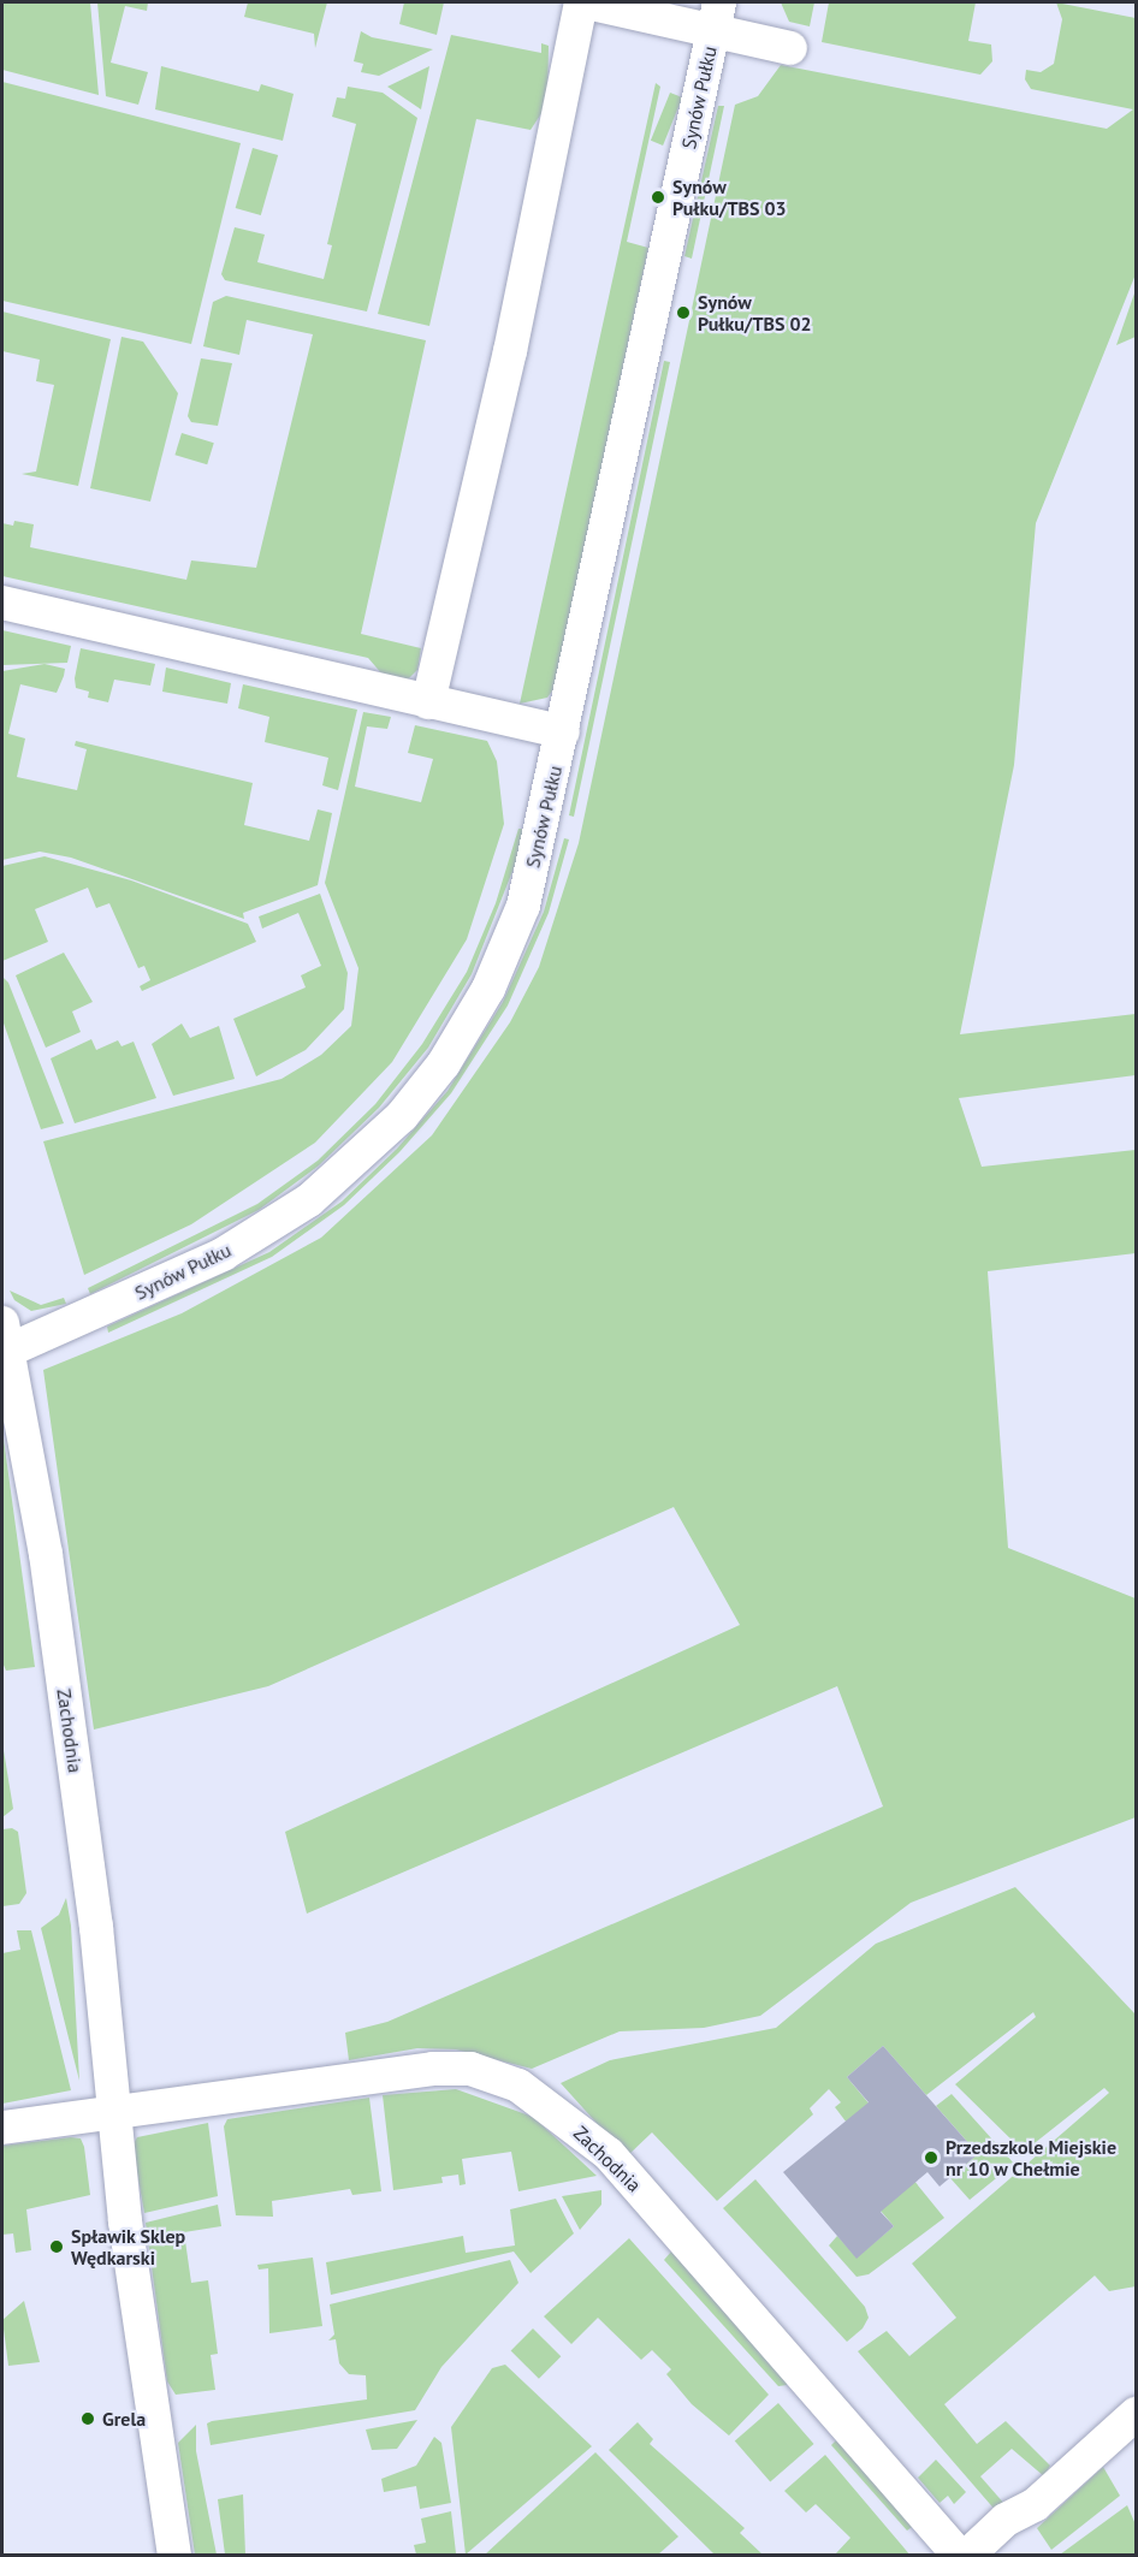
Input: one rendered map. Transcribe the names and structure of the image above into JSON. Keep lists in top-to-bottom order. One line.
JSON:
{"streets":{"street":["Synów Pułku","Zachodnia"]},"crossings":[["Synów Pułku","Zachodnia"]],"places":["Synów Pułku/TBS 03","Synów Pułku/TBS 02","Przedszkole Miejskie nr 10 w Chełmie","Spławik Sklep Wędkarski","Grela"]}
